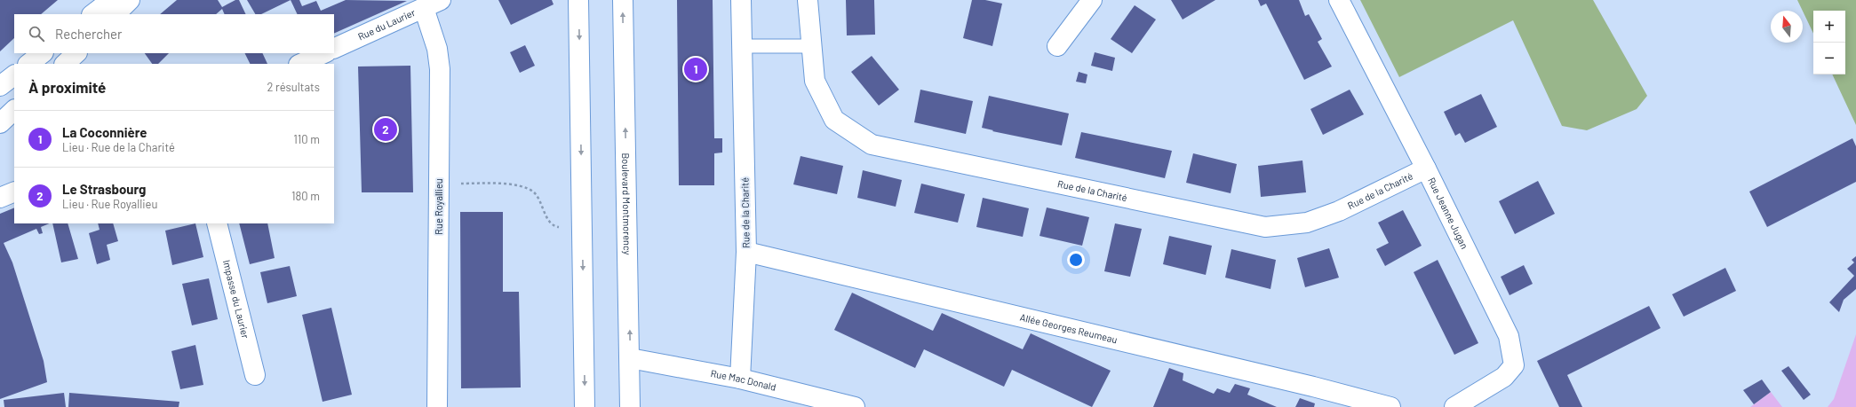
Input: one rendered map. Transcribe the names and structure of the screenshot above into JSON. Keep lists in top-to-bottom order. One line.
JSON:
{"streets":{"street":["Rue du Laurier","Rue de la Charité","Boulevard Montmorency","Rue Royallieu","Rue Jeanne Jugan","Impasse du Laurier","Allée Georges Reumeau","Rue Mac Donald"]},"crossings":[["Rue du Laurier","Rue Royallieu"],["Rue de la Charité","Rue Jeanne Jugan"],["Rue de la Charité","Allée Georges Reumeau"],["Rue de la Charité","Rue Mac Donald"],["Boulevard Montmorency","Rue Mac Donald"]],"north":"top","page":{"map_buttons":["+","−"],"search":"Rechercher","pins":["1","2"],"heading":["À proximité","2 résultats"],"list":[{"mark":"1","name":"La Coconnière","note":"Lieu · Rue de la Charité","value":"110 m"},{"mark":"2","name":"Le Strasbourg","note":"Lieu · Rue Royallieu","value":"180 m"}]}}
